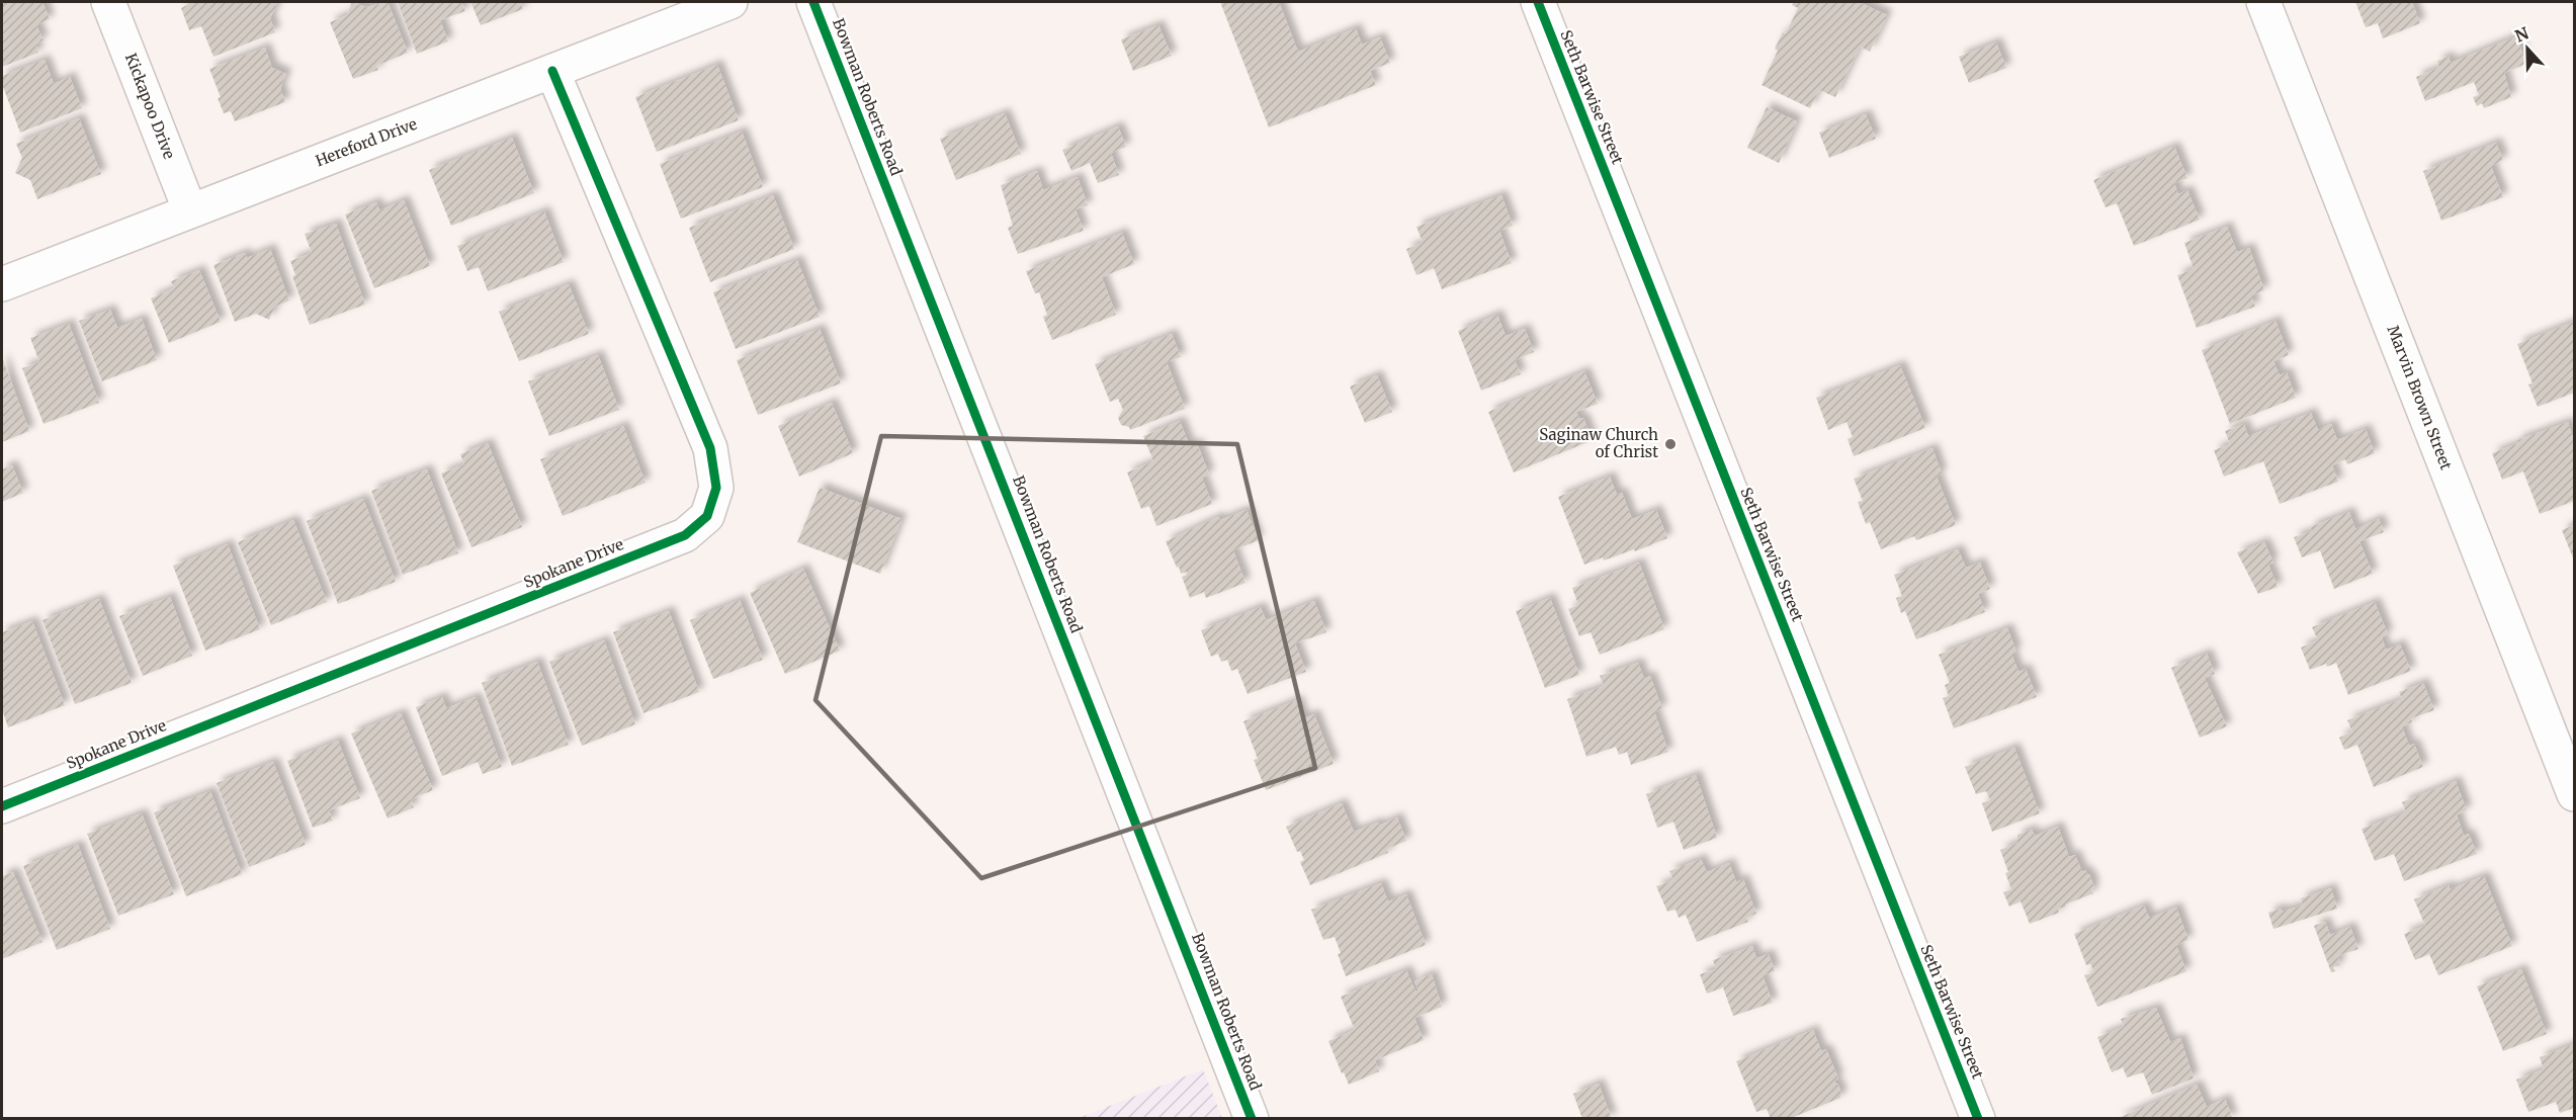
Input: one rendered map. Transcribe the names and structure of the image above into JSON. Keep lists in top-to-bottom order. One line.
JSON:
{"streets":{"street":["Bowman Roberts Road","Seth Barwise Street","Kickapoo Drive","Hereford Drive","Marvin Brown Street","Spokane Drive"]},"crossings":[["Kickapoo Drive","Hereford Drive"],["Hereford Drive","Spokane Drive"]],"places":["Saginaw Church of Christ"],"north":"top"}
